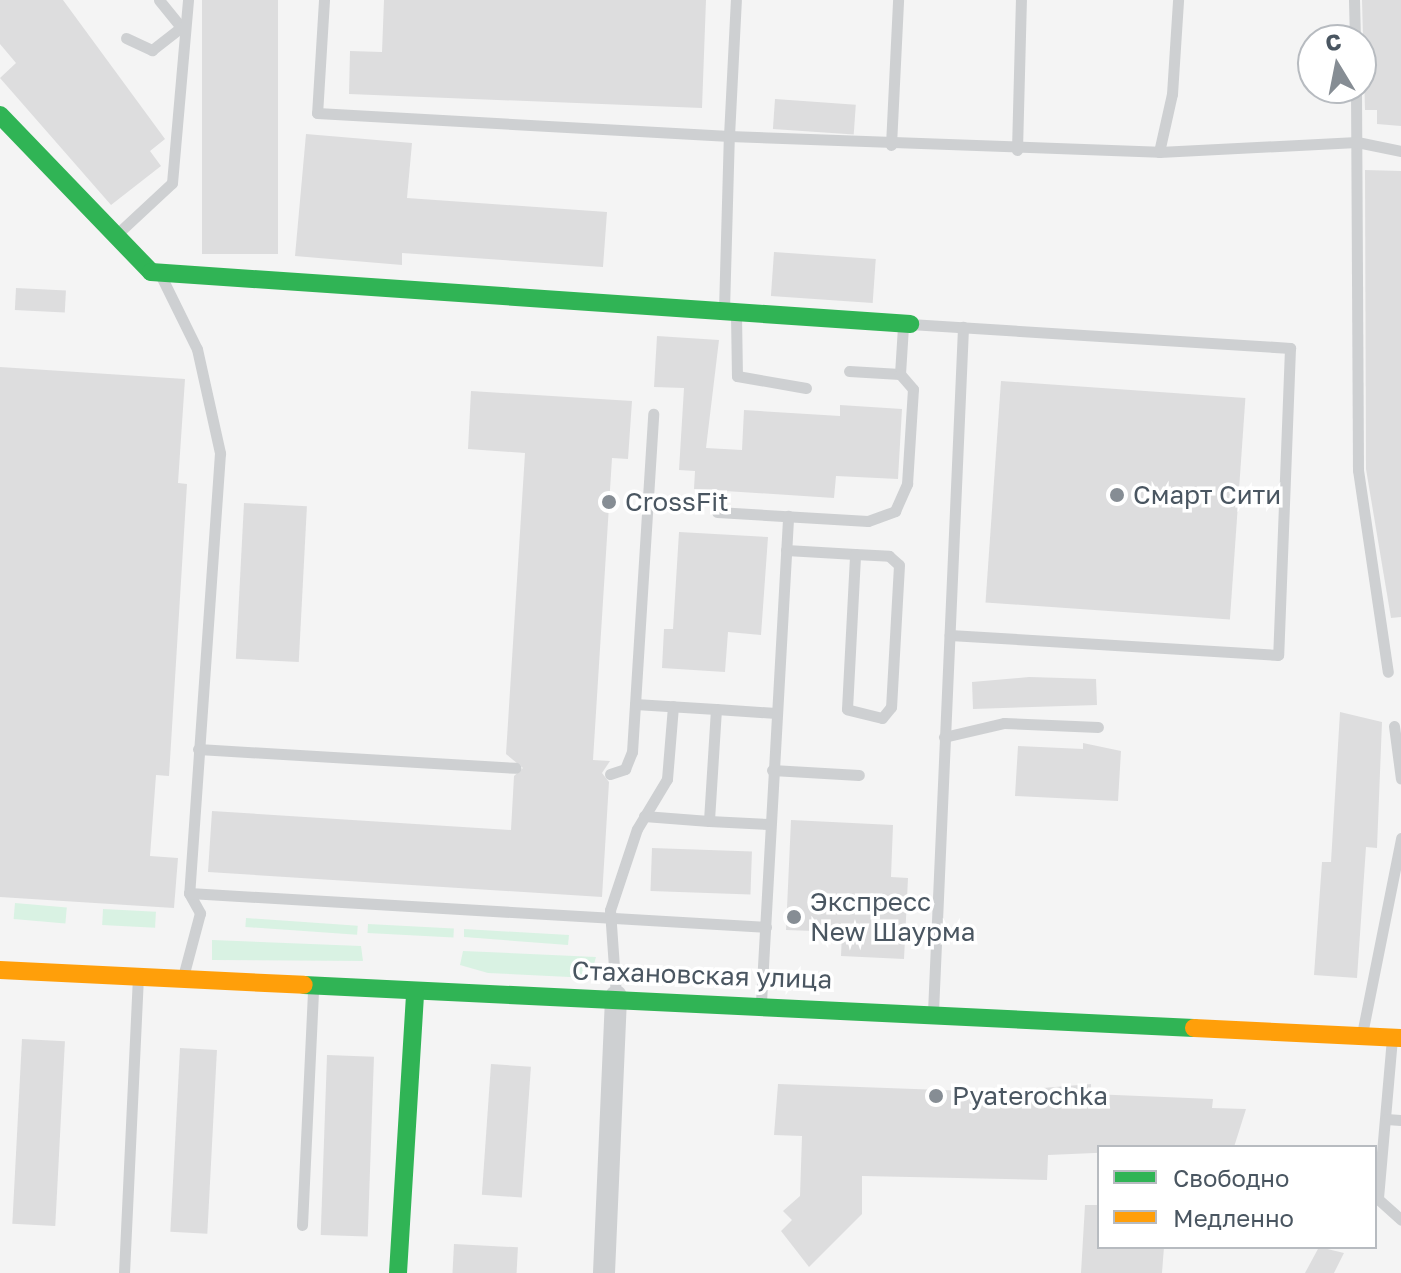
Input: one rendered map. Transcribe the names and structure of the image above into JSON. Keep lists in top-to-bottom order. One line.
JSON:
{"streets":{"main road":["Стахановская улица"]},"places":["Смарт Сити","CrossFit","Экспресс New Шаурма","Pyaterochka"],"legend":["Свободно","Медленно"],"north":"top"}
